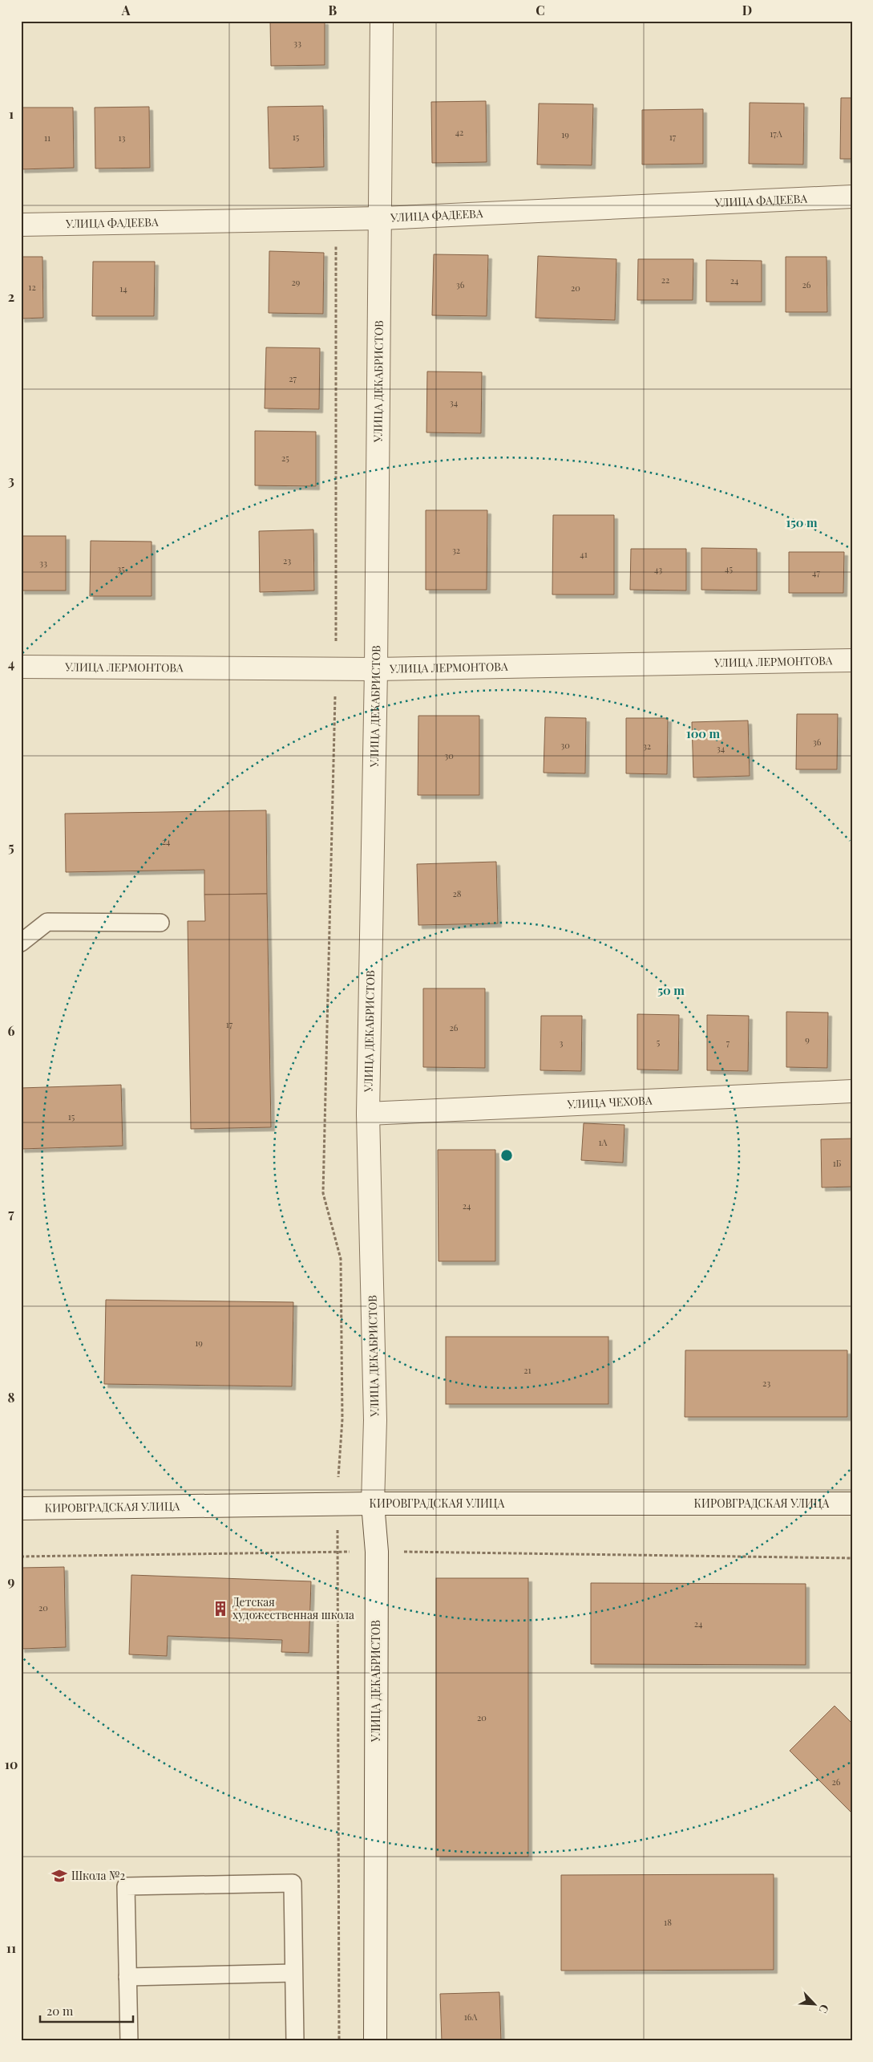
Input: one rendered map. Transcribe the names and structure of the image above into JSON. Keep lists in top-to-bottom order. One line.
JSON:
{"streets":{"street":["УЛИЦА ФАДЕЕВА","УЛИЦА ДЕКАБРИСТОВ","УЛИЦА ЛЕРМОНТОВА","УЛИЦА ЧЕХОВА","КИРОВГРАДСКАЯ УЛИЦА"]},"crossings":[["УЛИЦА ФАДЕЕВА","УЛИЦА ДЕКАБРИСТОВ"],["УЛИЦА ДЕКАБРИСТОВ","УЛИЦА ЛЕРМОНТОВА"],["УЛИЦА ДЕКАБРИСТОВ","УЛИЦА ЧЕХОВА"],["УЛИЦА ДЕКАБРИСТОВ","КИРОВГРАДСКАЯ УЛИЦА"]],"places":{"building":["Детская художественная школа"],"school or university":["Школа №2"]},"house_numbers":["33","42","17А","19","15","17","11","13","22","24","29","36","26","12","20","14","27","34","25","32","41","23","33","35","45","43","47","36","30","32","34","30","24","28","17","26","9","5","3","7","15","1А","1Б","24","19","21","23","20","24","20","26","18","16А"],"scale_bar":"20 m","north":"bottom right","grid":{"columns":["A","B","C","D"],"rows":["1","2","3","4","5","6","7","8","9","10","11"]},"rings":["150 m","100 m","50 m"]}
